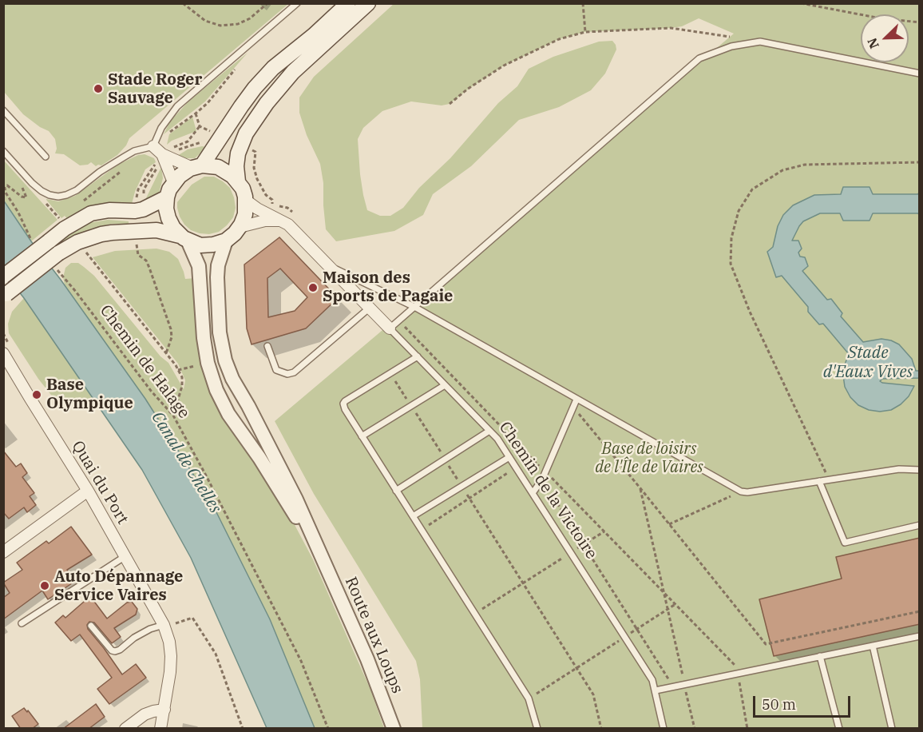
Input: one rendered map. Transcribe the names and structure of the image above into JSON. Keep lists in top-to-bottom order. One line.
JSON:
{"streets":{"street":["Quai du Port","Chemin de la Victoire","Route aux Loups"],"path":["Chemin de Halage"]},"water":["Stade d'Eaux Vives","Canal de Chelles"],"parks":["Base de loisirs de l'Île de Vaires"],"places":["Stade Roger Sauvage","Maison des Sports de Pagaie","Base Olympique","Auto Dépannage Service Vaires"],"scale_bar":"50 m","north":"bottom left"}
